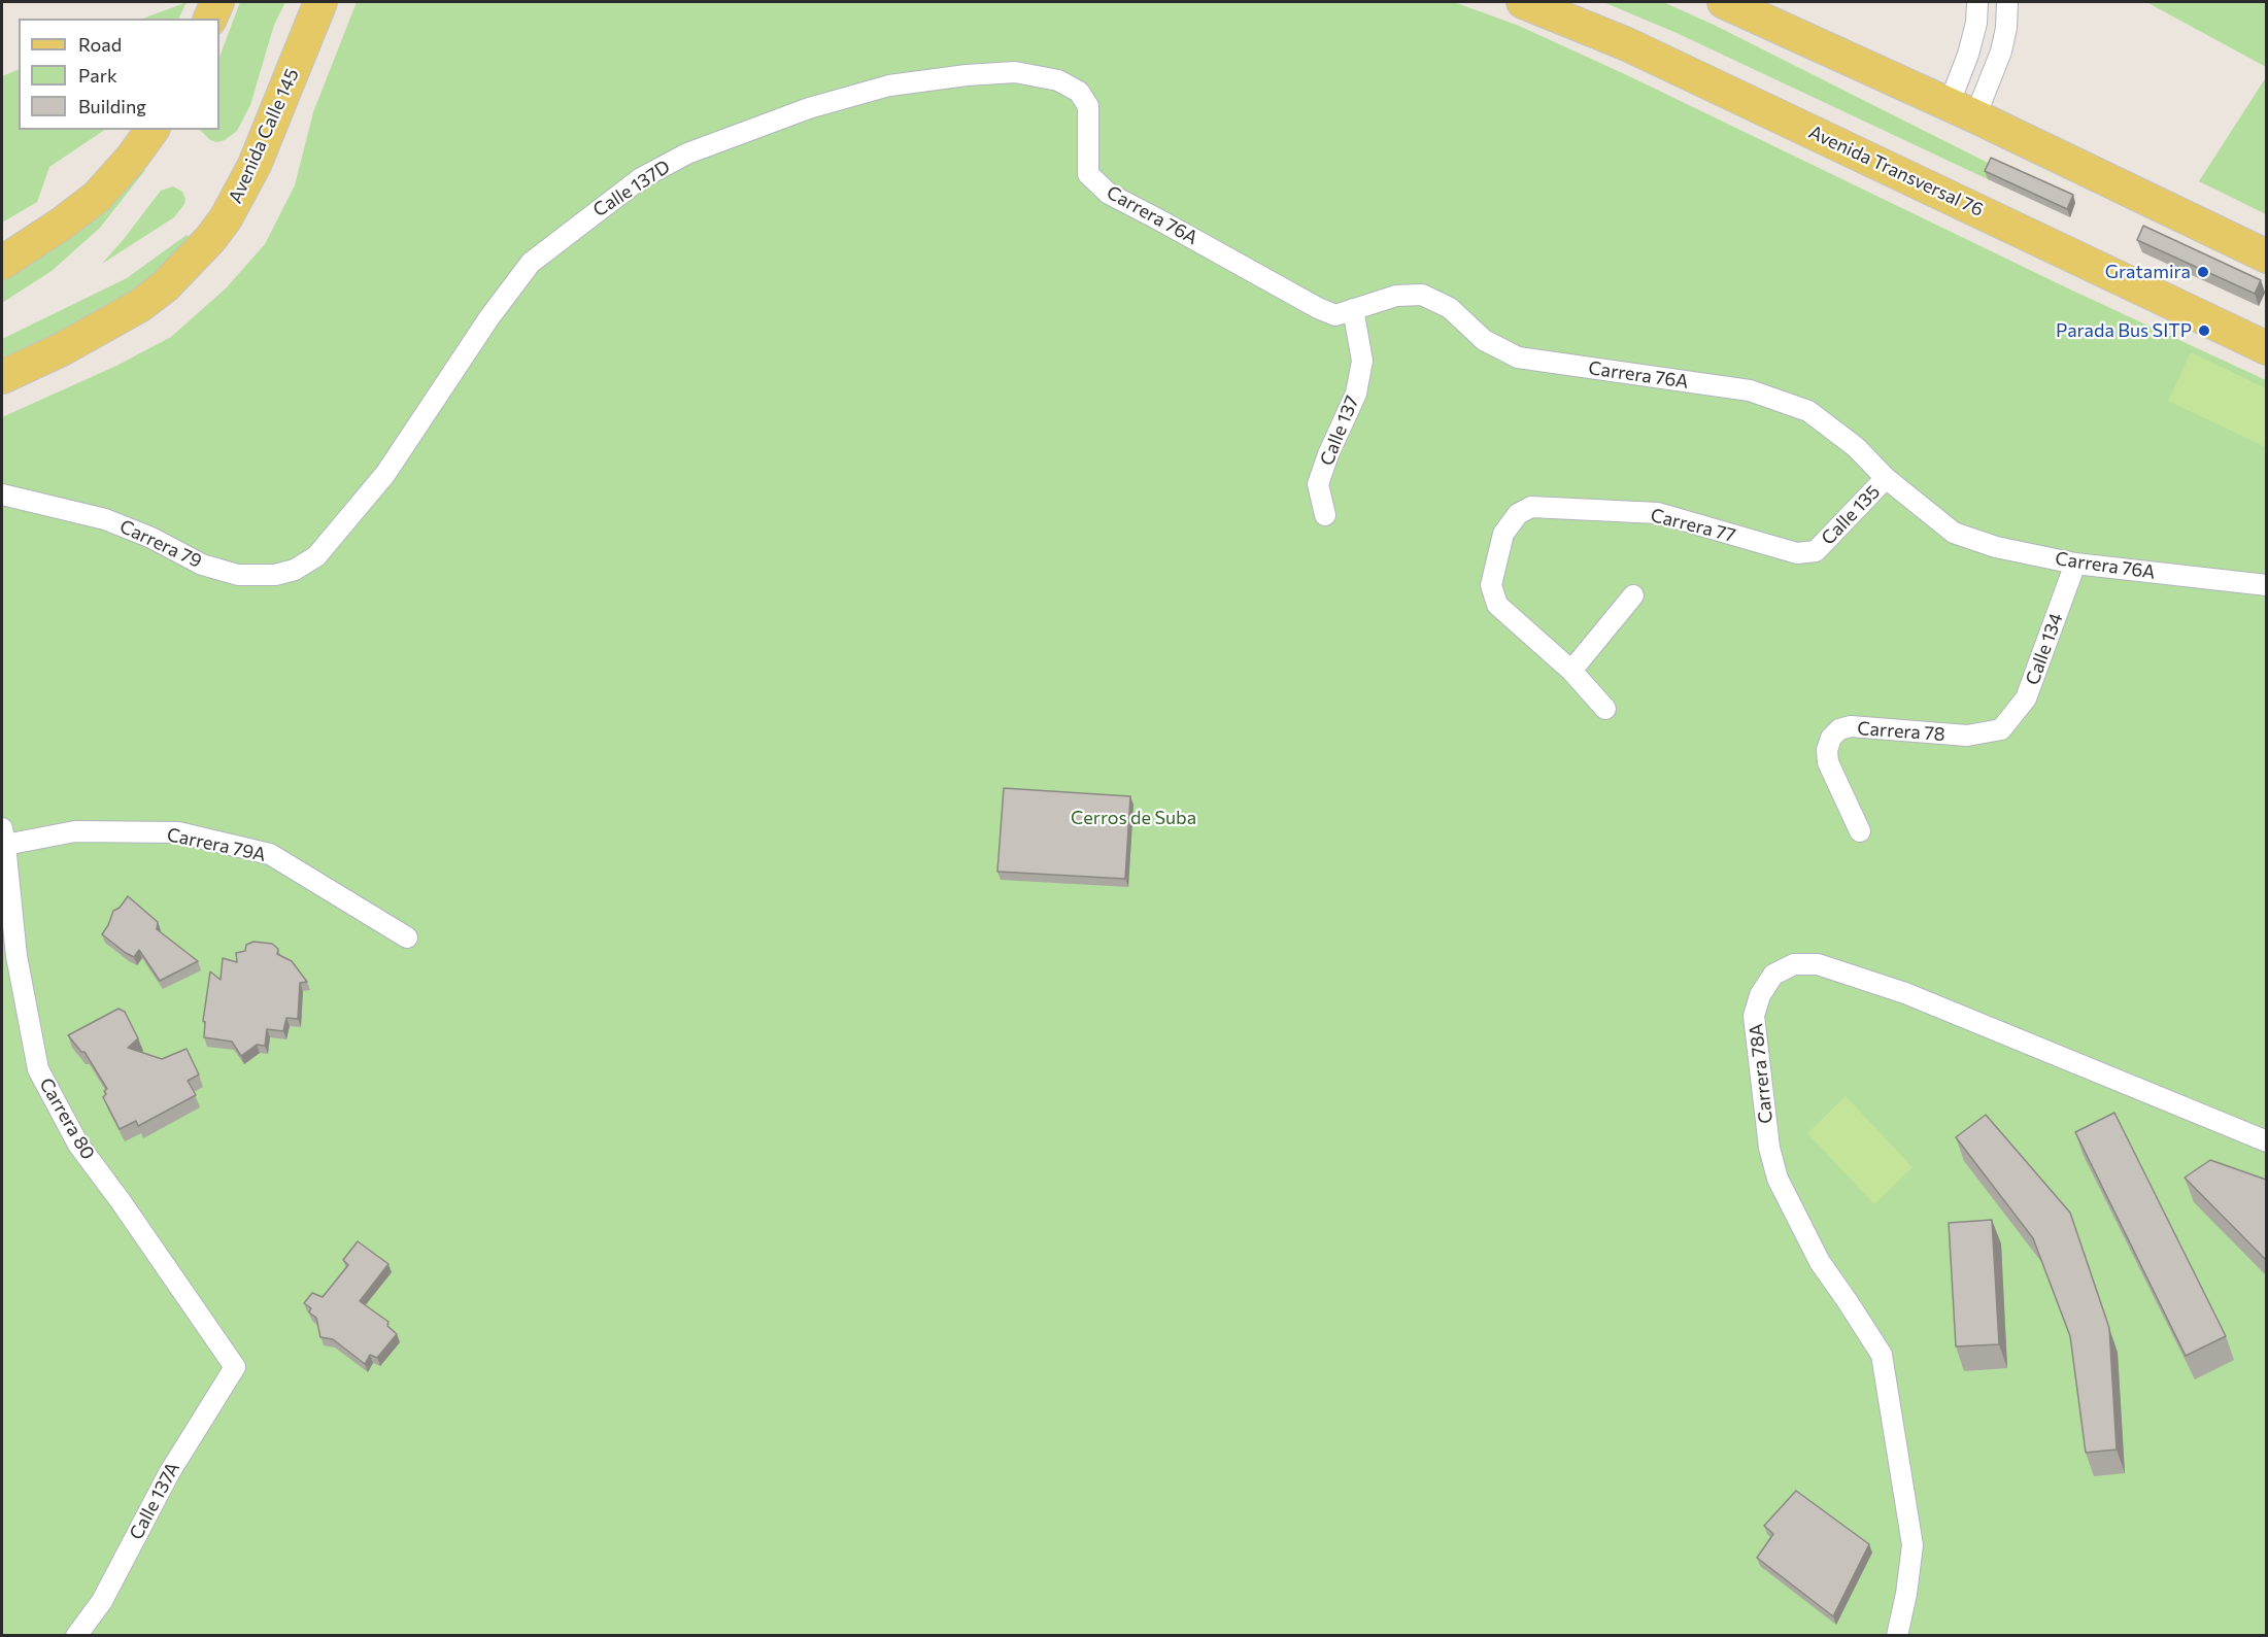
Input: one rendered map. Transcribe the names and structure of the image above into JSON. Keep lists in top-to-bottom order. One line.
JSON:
{"streets":{"main road":["Avenida Calle 145","Avenida Transversal 76"],"street":["Calle 137D","Carrera 76A","Calle 137","Calle 135","Carrera 77","Carrera 79","Calle 134","Carrera 78","Carrera 79A","Carrera 78A","Carrera 80","Calle 137A"]},"crossings":[["Calle 137D","Carrera 76A"],["Calle 137D","Carrera 79"],["Carrera 76A","Calle 137"],["Carrera 76A","Calle 135"],["Carrera 76A","Calle 134"],["Calle 135","Carrera 77"],["Calle 134","Carrera 78"],["Carrera 79A","Carrera 80"],["Carrera 80","Calle 137A"]],"parks":["Cerros de Suba"],"places":["Gratamira","Parada Bus SITP"],"legend":["Road","Park","Building"]}
